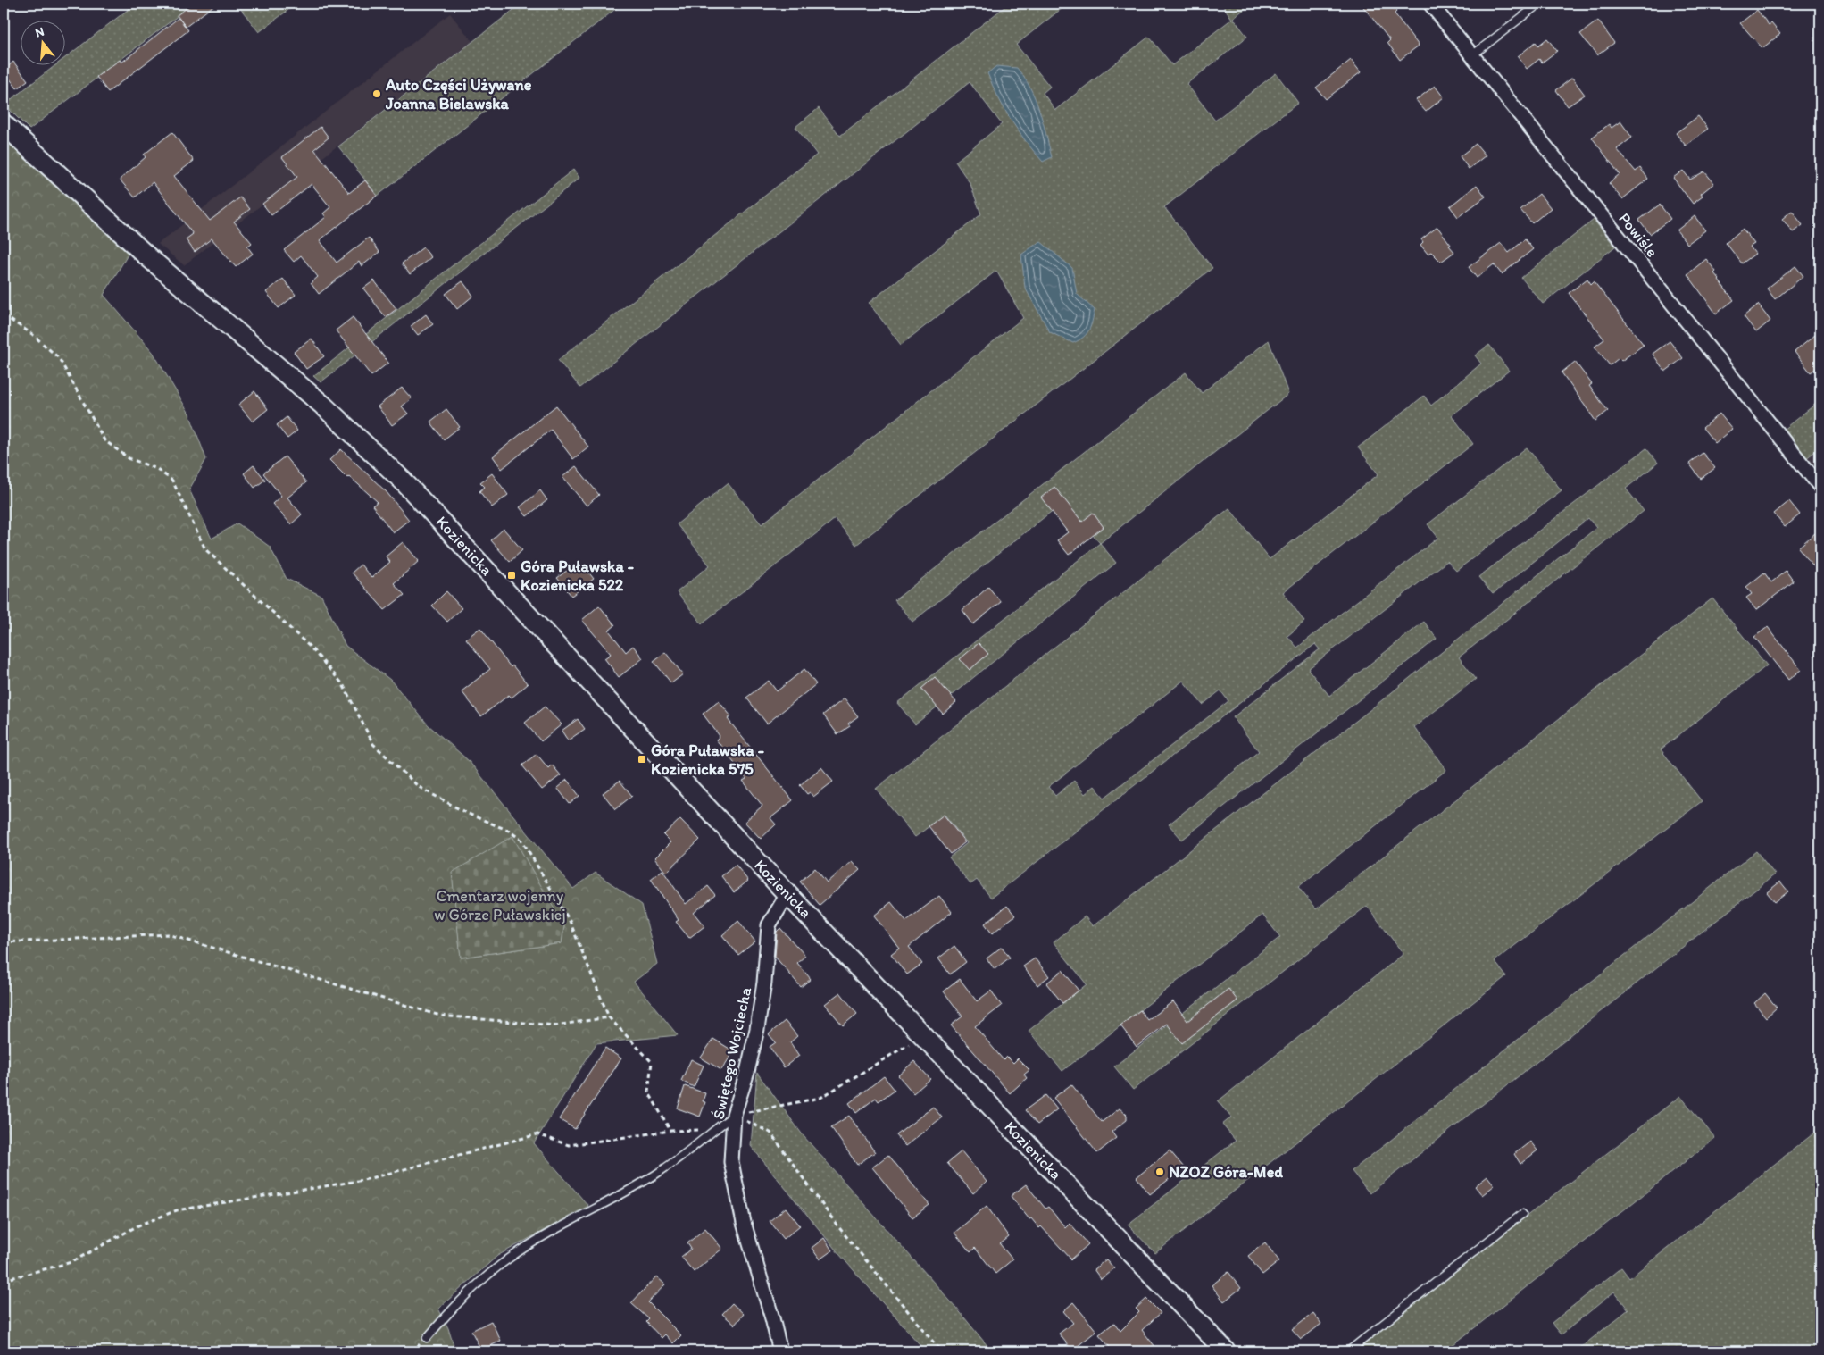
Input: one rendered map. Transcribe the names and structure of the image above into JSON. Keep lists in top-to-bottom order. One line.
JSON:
{"streets":{"main road":["Kozienicka"],"street":["Powiśle","Świętego Wojciecha"]},"crossings":[["Kozienicka","Świętego Wojciecha"]],"parks":["Cmentarz wojenny w Górze Puławskiej"],"places":{"other":["Auto Części Używane Joanna Bielawska","NZOZ Góra-Med"],"transit":["Góra Puławska - Kozienicka 522","Góra Puławska - Kozienicka 575"]},"north":"top"}
